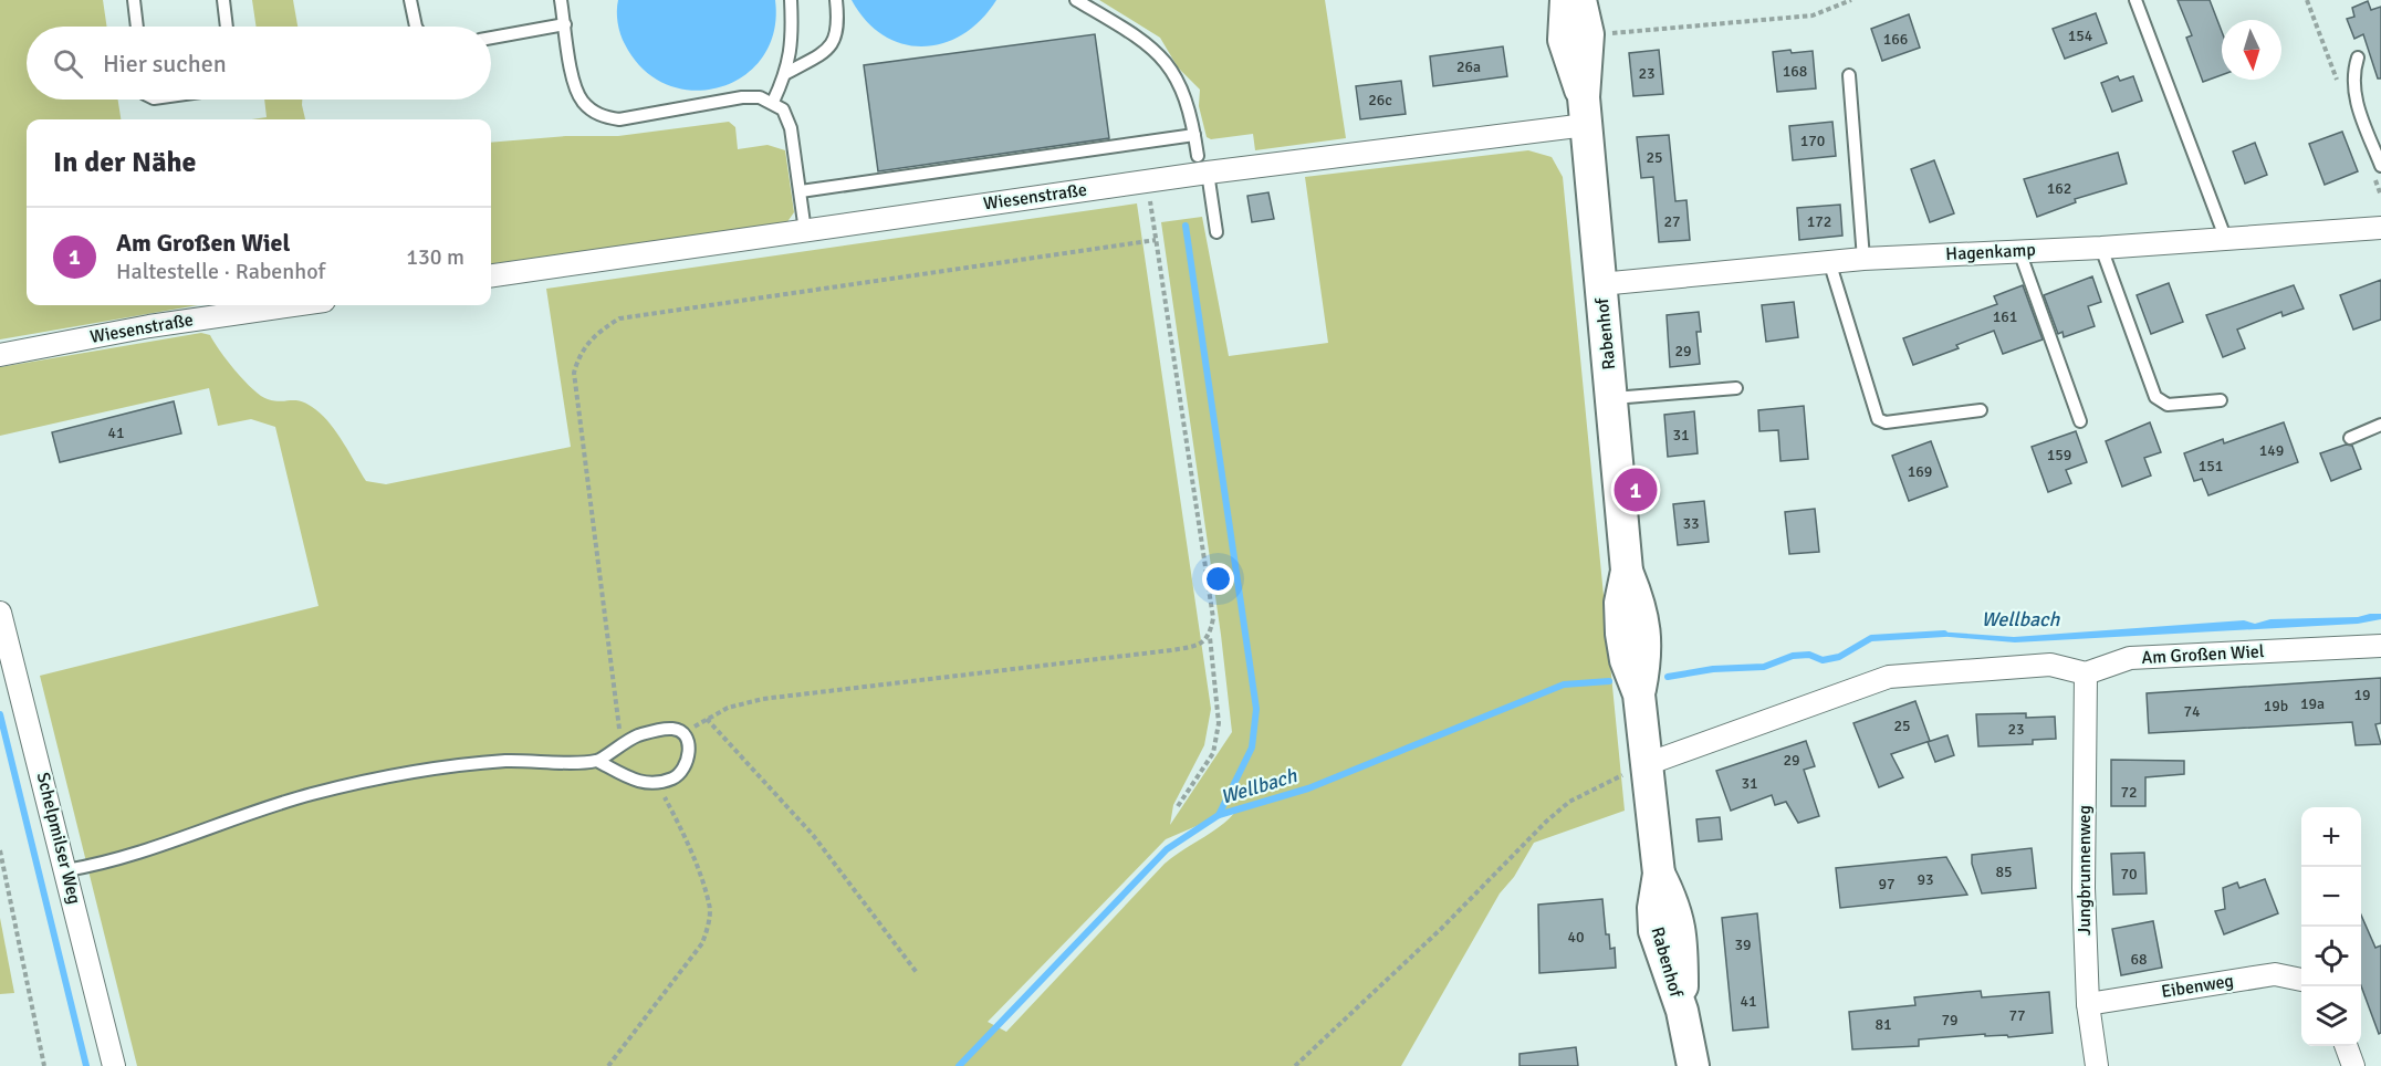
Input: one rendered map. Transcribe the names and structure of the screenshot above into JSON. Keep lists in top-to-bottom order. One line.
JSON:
{"streets":{"street":["Wiesenstraße","Hagenkamp","Rabenhof","Am Großen Wiel","Schelpmilser Weg","Jungbrunnenweg","Eibenweg"]},"crossings":[["Wiesenstraße","Rabenhof"],["Hagenkamp","Rabenhof"],["Am Großen Wiel","Jungbrunnenweg"],["Jungbrunnenweg","Eibenweg"]],"water":["Wellbach"],"house_numbers":["154","166","26a","168","23","26c","170","25","162","27","172","161","29","41","31","149","159","151","169","33","19","19a","19b","74","25","23","29","31","72","85","70","93","97","40","39","68","41","77","79","81"],"north":"bottom","page":{"search":"Hier suchen","heading":"In der Nähe","list":[{"mark":"1","name":"Am Großen Wiel","note":"Haltestelle · Rabenhof","value":"130 m"}],"pins":"1","map_buttons":["+","−"]}}
